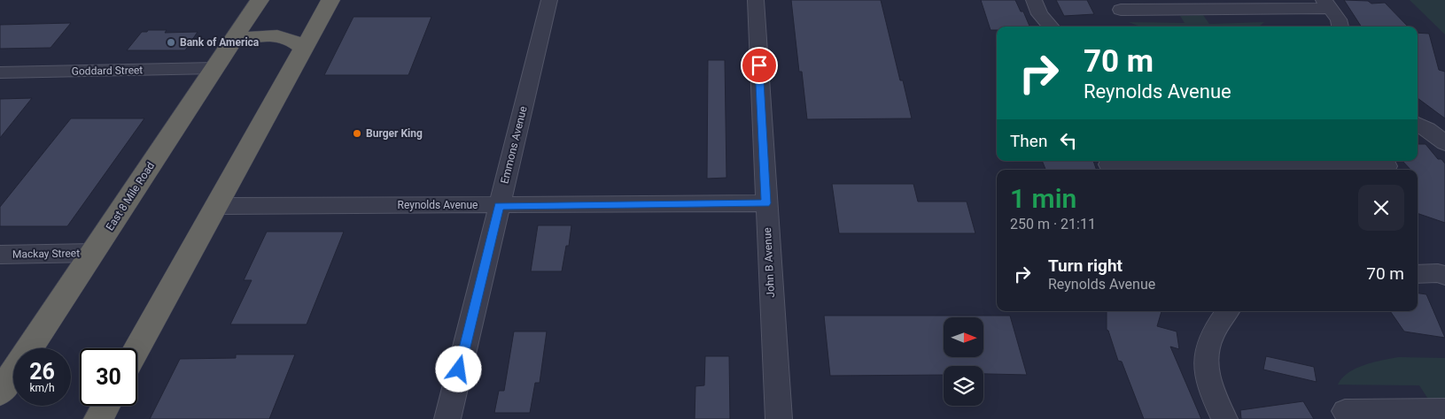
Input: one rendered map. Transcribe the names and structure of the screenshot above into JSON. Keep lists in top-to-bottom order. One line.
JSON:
{"streets":{"highway":["East 8 Mile Road"],"street":["Goddard Street","Emmons Avenue","Reynolds Avenue","Mackay Street","John B Avenue"]},"crossings":[["Goddard Street","East 8 Mile Road"],["Emmons Avenue","Reynolds Avenue"],["East 8 Mile Road","Mackay Street"],["Reynolds Avenue","John B Avenue"]],"places":["Bank of America","Burger King"],"north":"right","page":{"turn":["70 m","Reynolds Avenue"],"then":"Then","heading":["1 min","250 m · 21:11"],"list":[{"name":"Turn right","note":"Reynolds Avenue","value":"70 m"}],"speed":"26 km/h","limit":"30"}}
